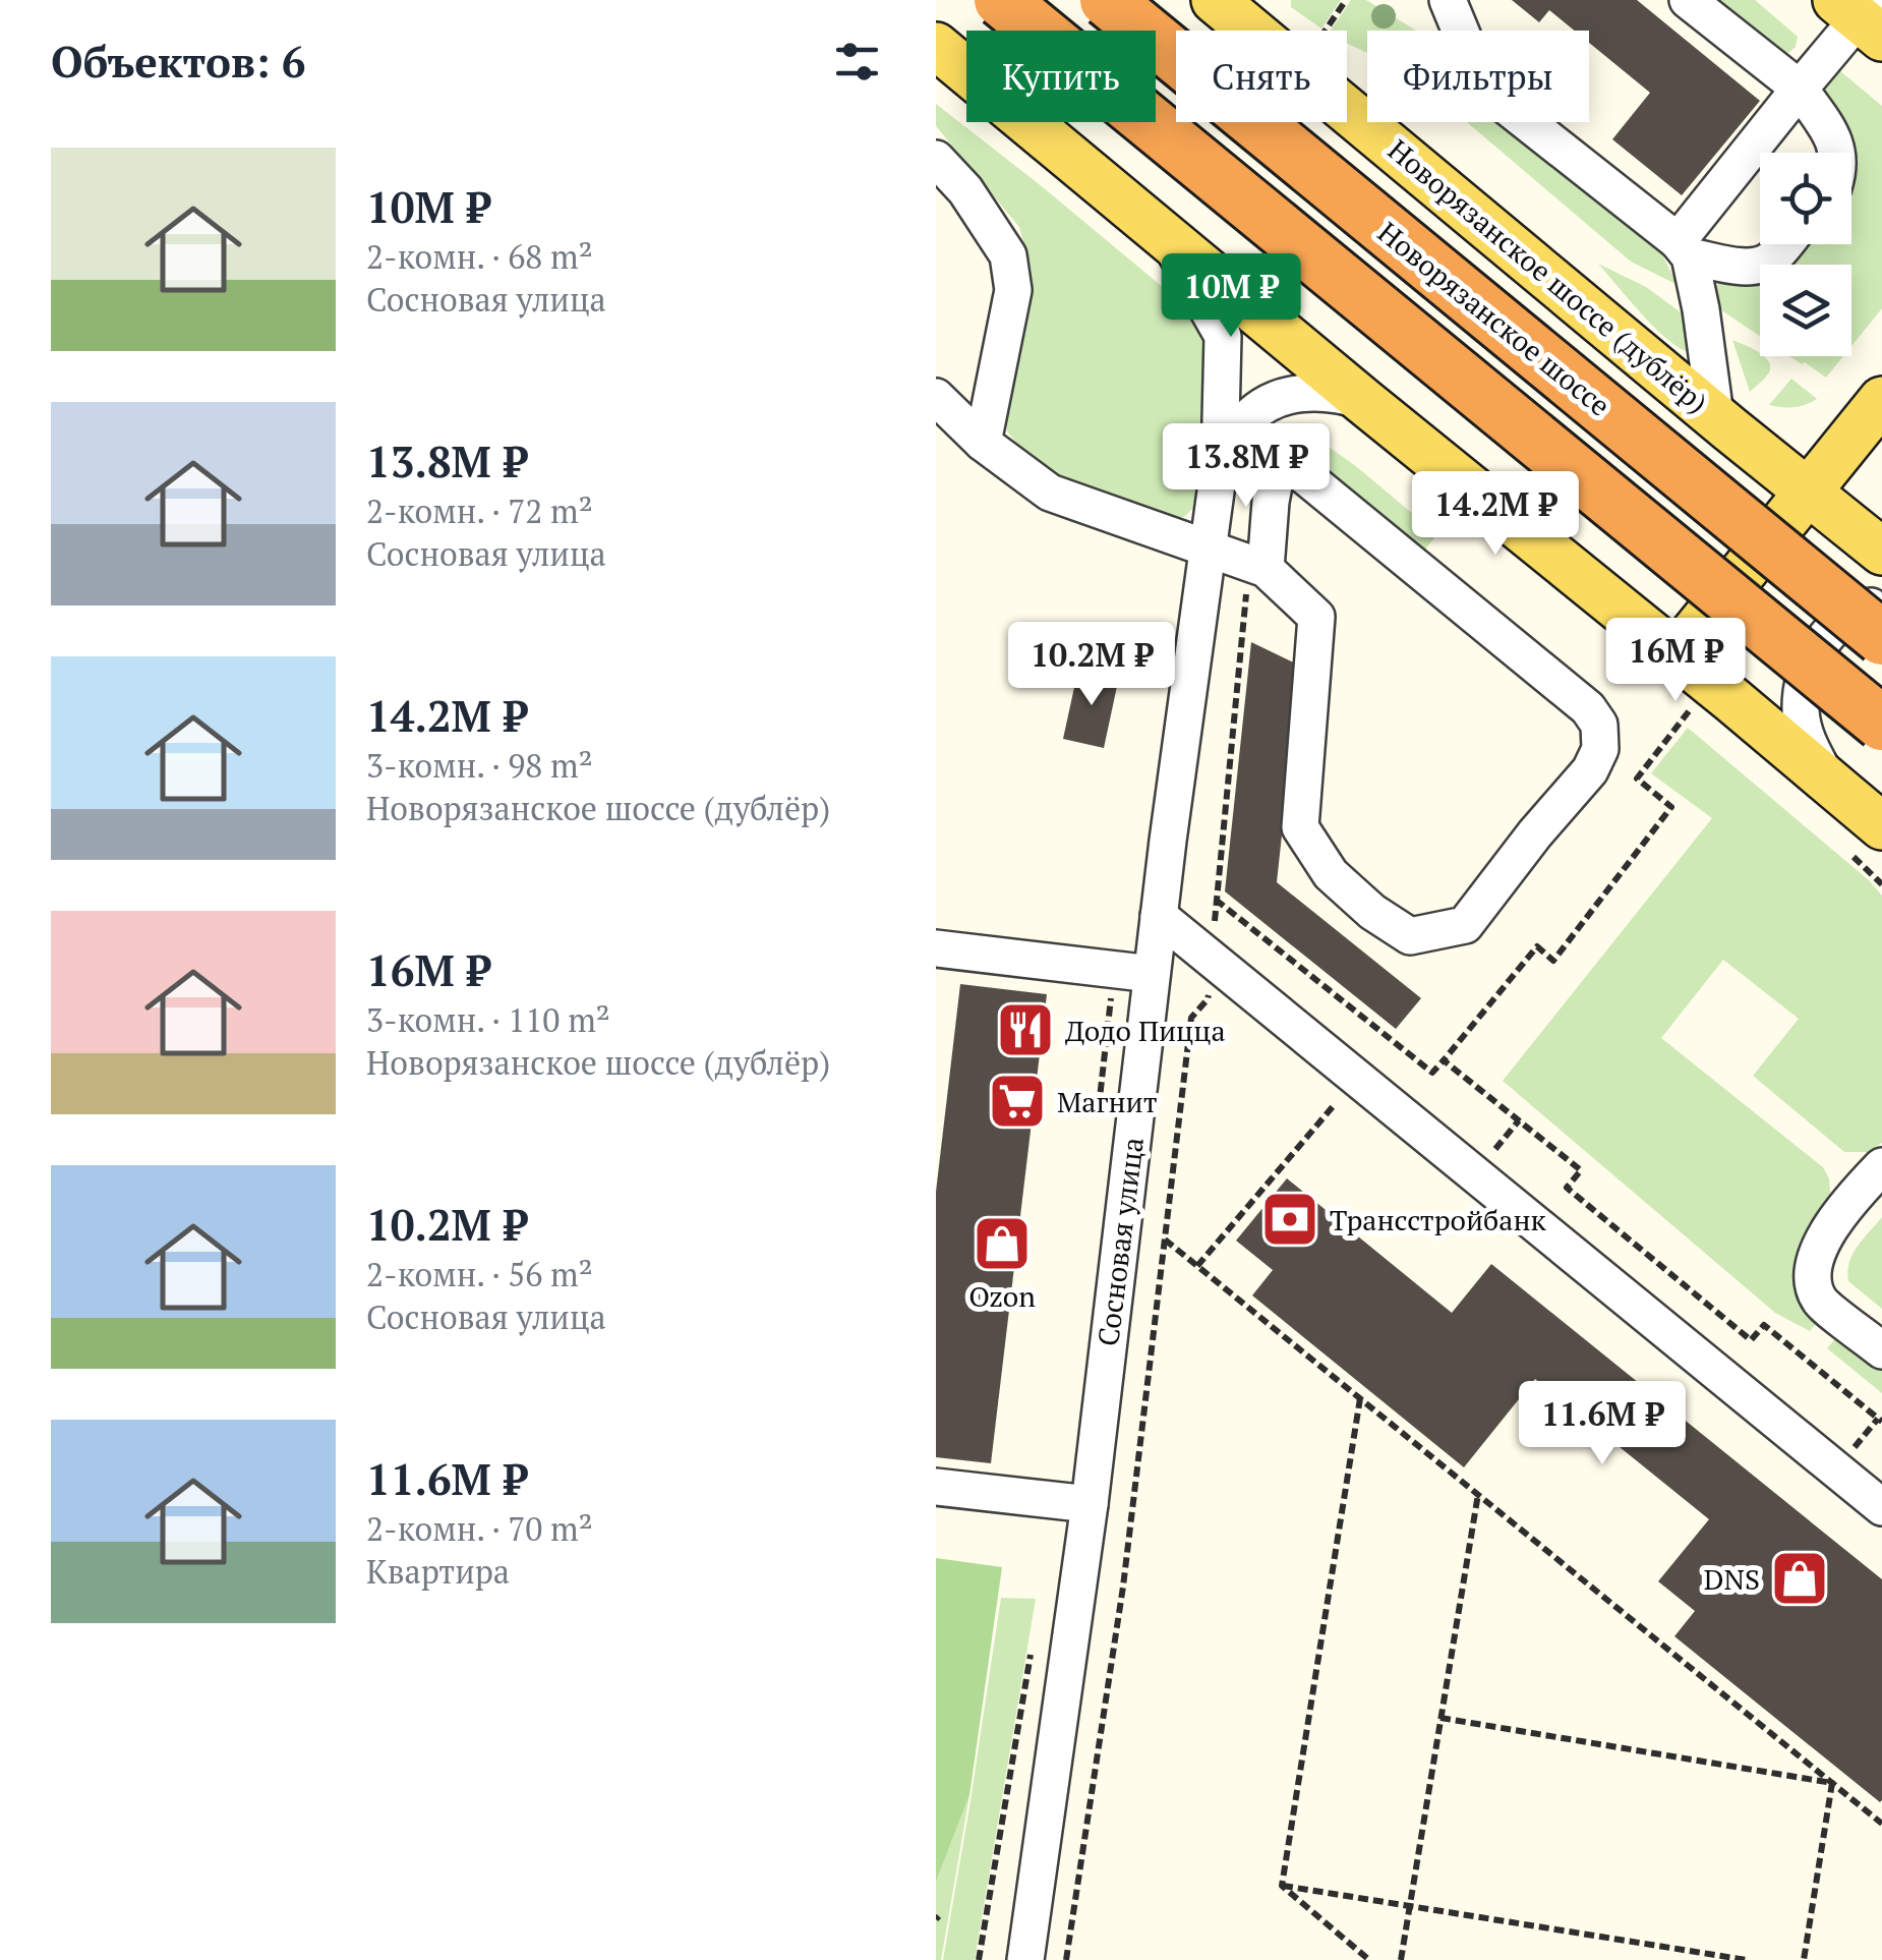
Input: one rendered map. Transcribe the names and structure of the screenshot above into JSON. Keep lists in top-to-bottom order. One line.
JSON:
{"streets":{"highway":["Новорязанское шоссе"],"main road":["Новорязанское шоссе (дублёр)"],"street":["Сосновая улица"]},"places":{"restaurant":["Додо Пицца"],"supermarket":["Магнит"],"bank":["Трансстройбанк"],"shop":["Ozon","DNS"]},"page":{"heading":"Объектов: 6","chip":["Купить","Снять","Фильтры"],"list":[{"name":"10M ₽","note":"2-комн. · 68 m² · Сосновая улица"},{"name":"13.8M ₽","note":"2-комн. · 72 m² · Сосновая улица"},{"name":"14.2M ₽","note":"3-комн. · 98 m² · Новорязанское шоссе (дублёр)"},{"name":"16M ₽","note":"3-комн. · 110 m² · Новорязанское шоссе (дублёр)"},{"name":"10.2M ₽","note":"2-комн. · 56 m² · Сосновая улица"},{"name":"11.6M ₽","note":"2-комн. · 70 m² · Квартира"}],"price":["10M ₽","13.8M ₽","14.2M ₽","16M ₽","10.2M ₽","11.6M ₽"]}}
